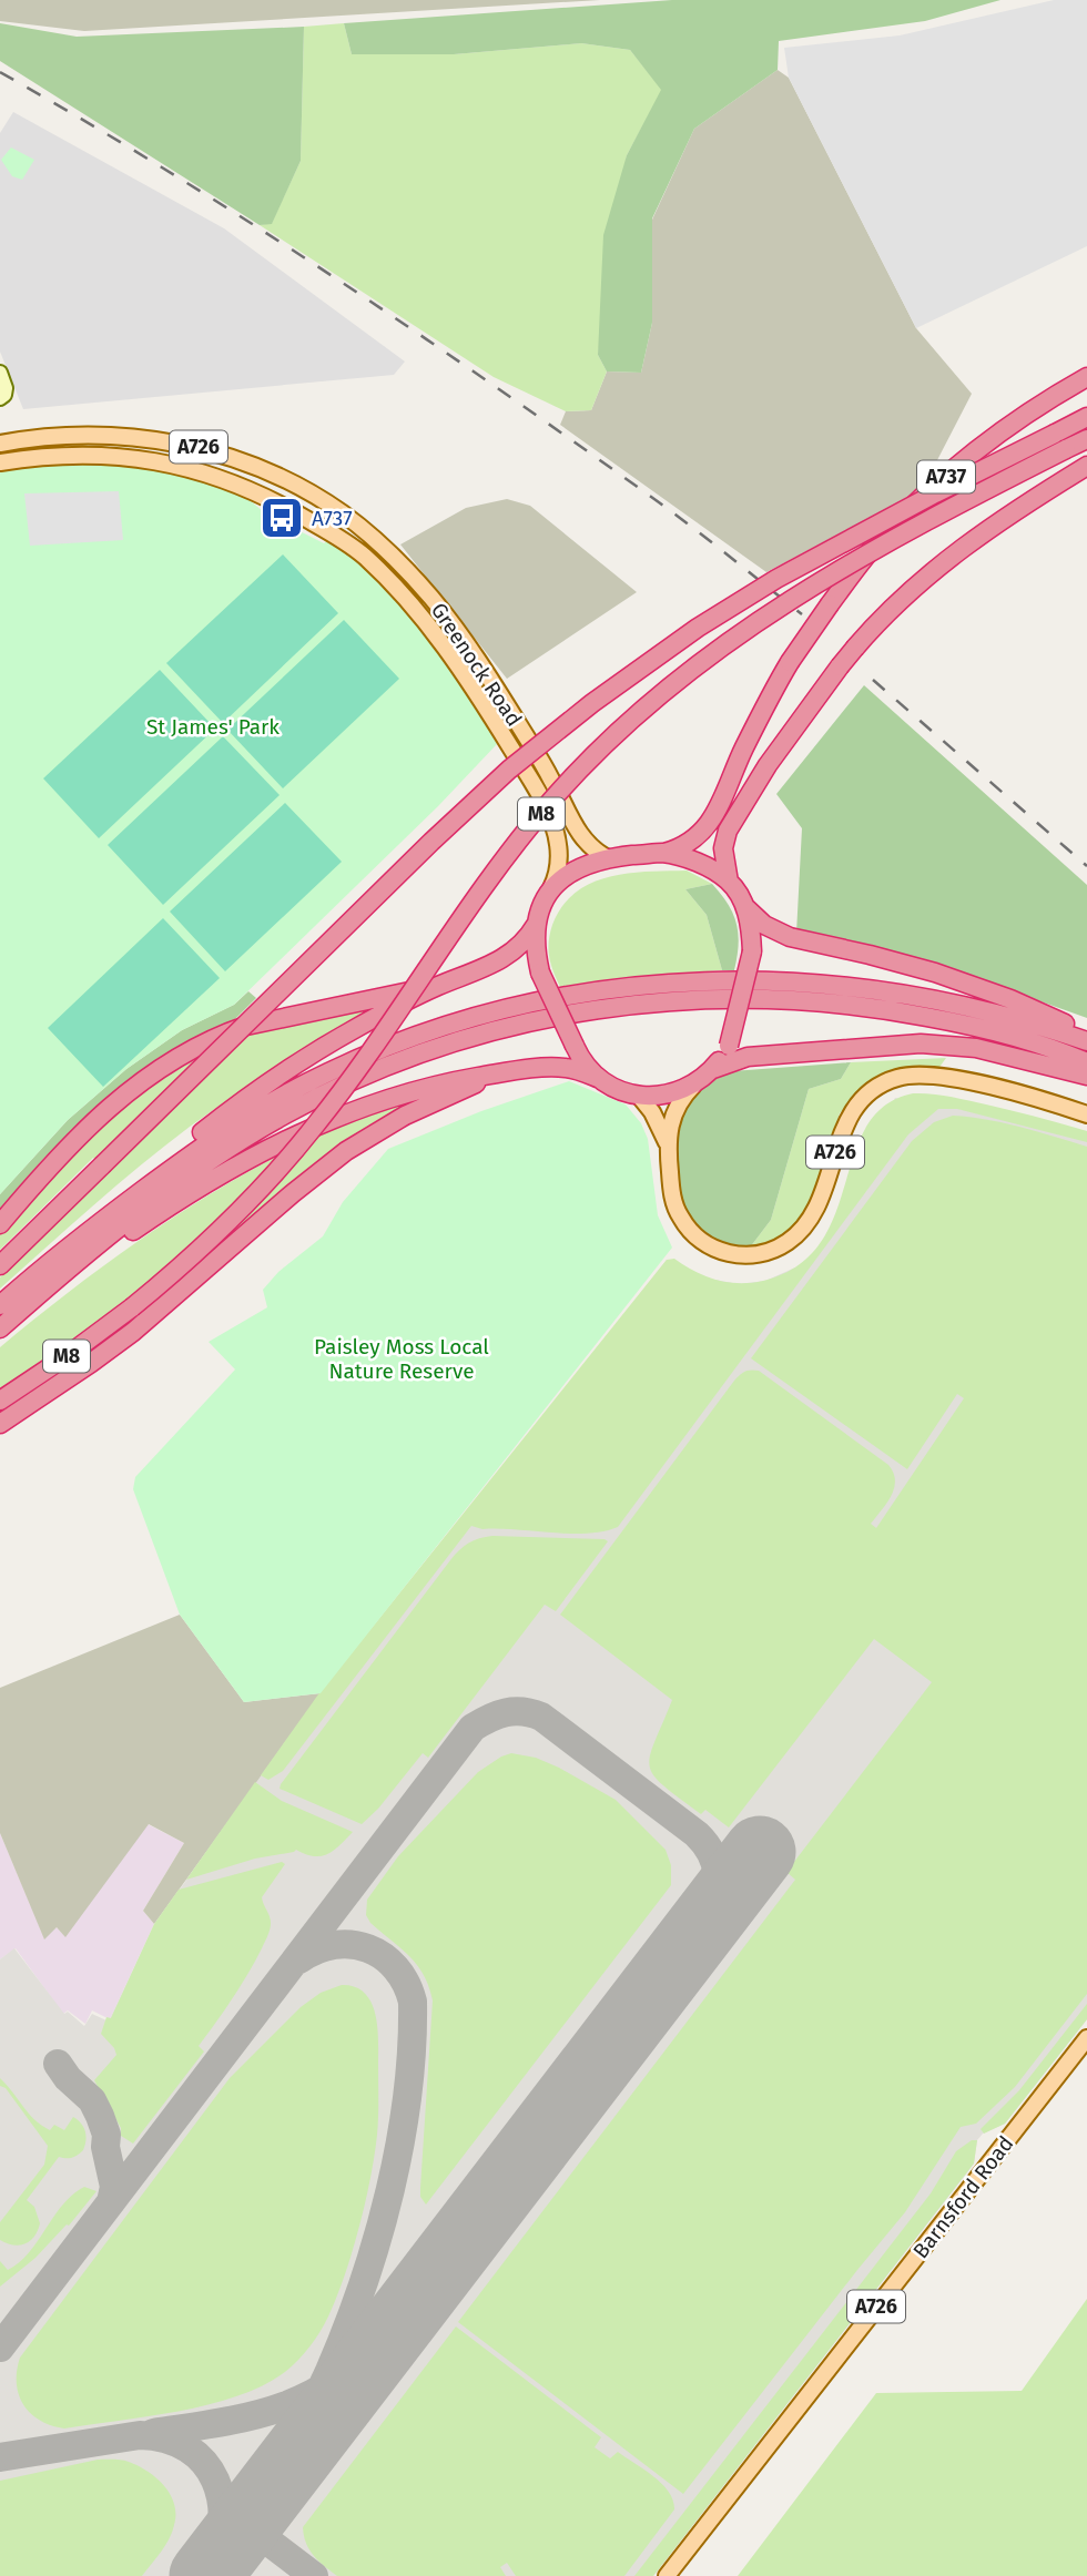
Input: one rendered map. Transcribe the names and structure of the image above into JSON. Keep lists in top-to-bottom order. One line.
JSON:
{"streets":{"highway":["A726","A737","M8"],"main road":["Greenock Road","Barnsford Road"]},"crossings":[["A726","A737"],["A726","Greenock Road"],["A737","Greenock Road"]],"parks":["St James' Park","Paisley Moss Local Nature Reserve"],"places":{"bus stop":["A737"]}}
